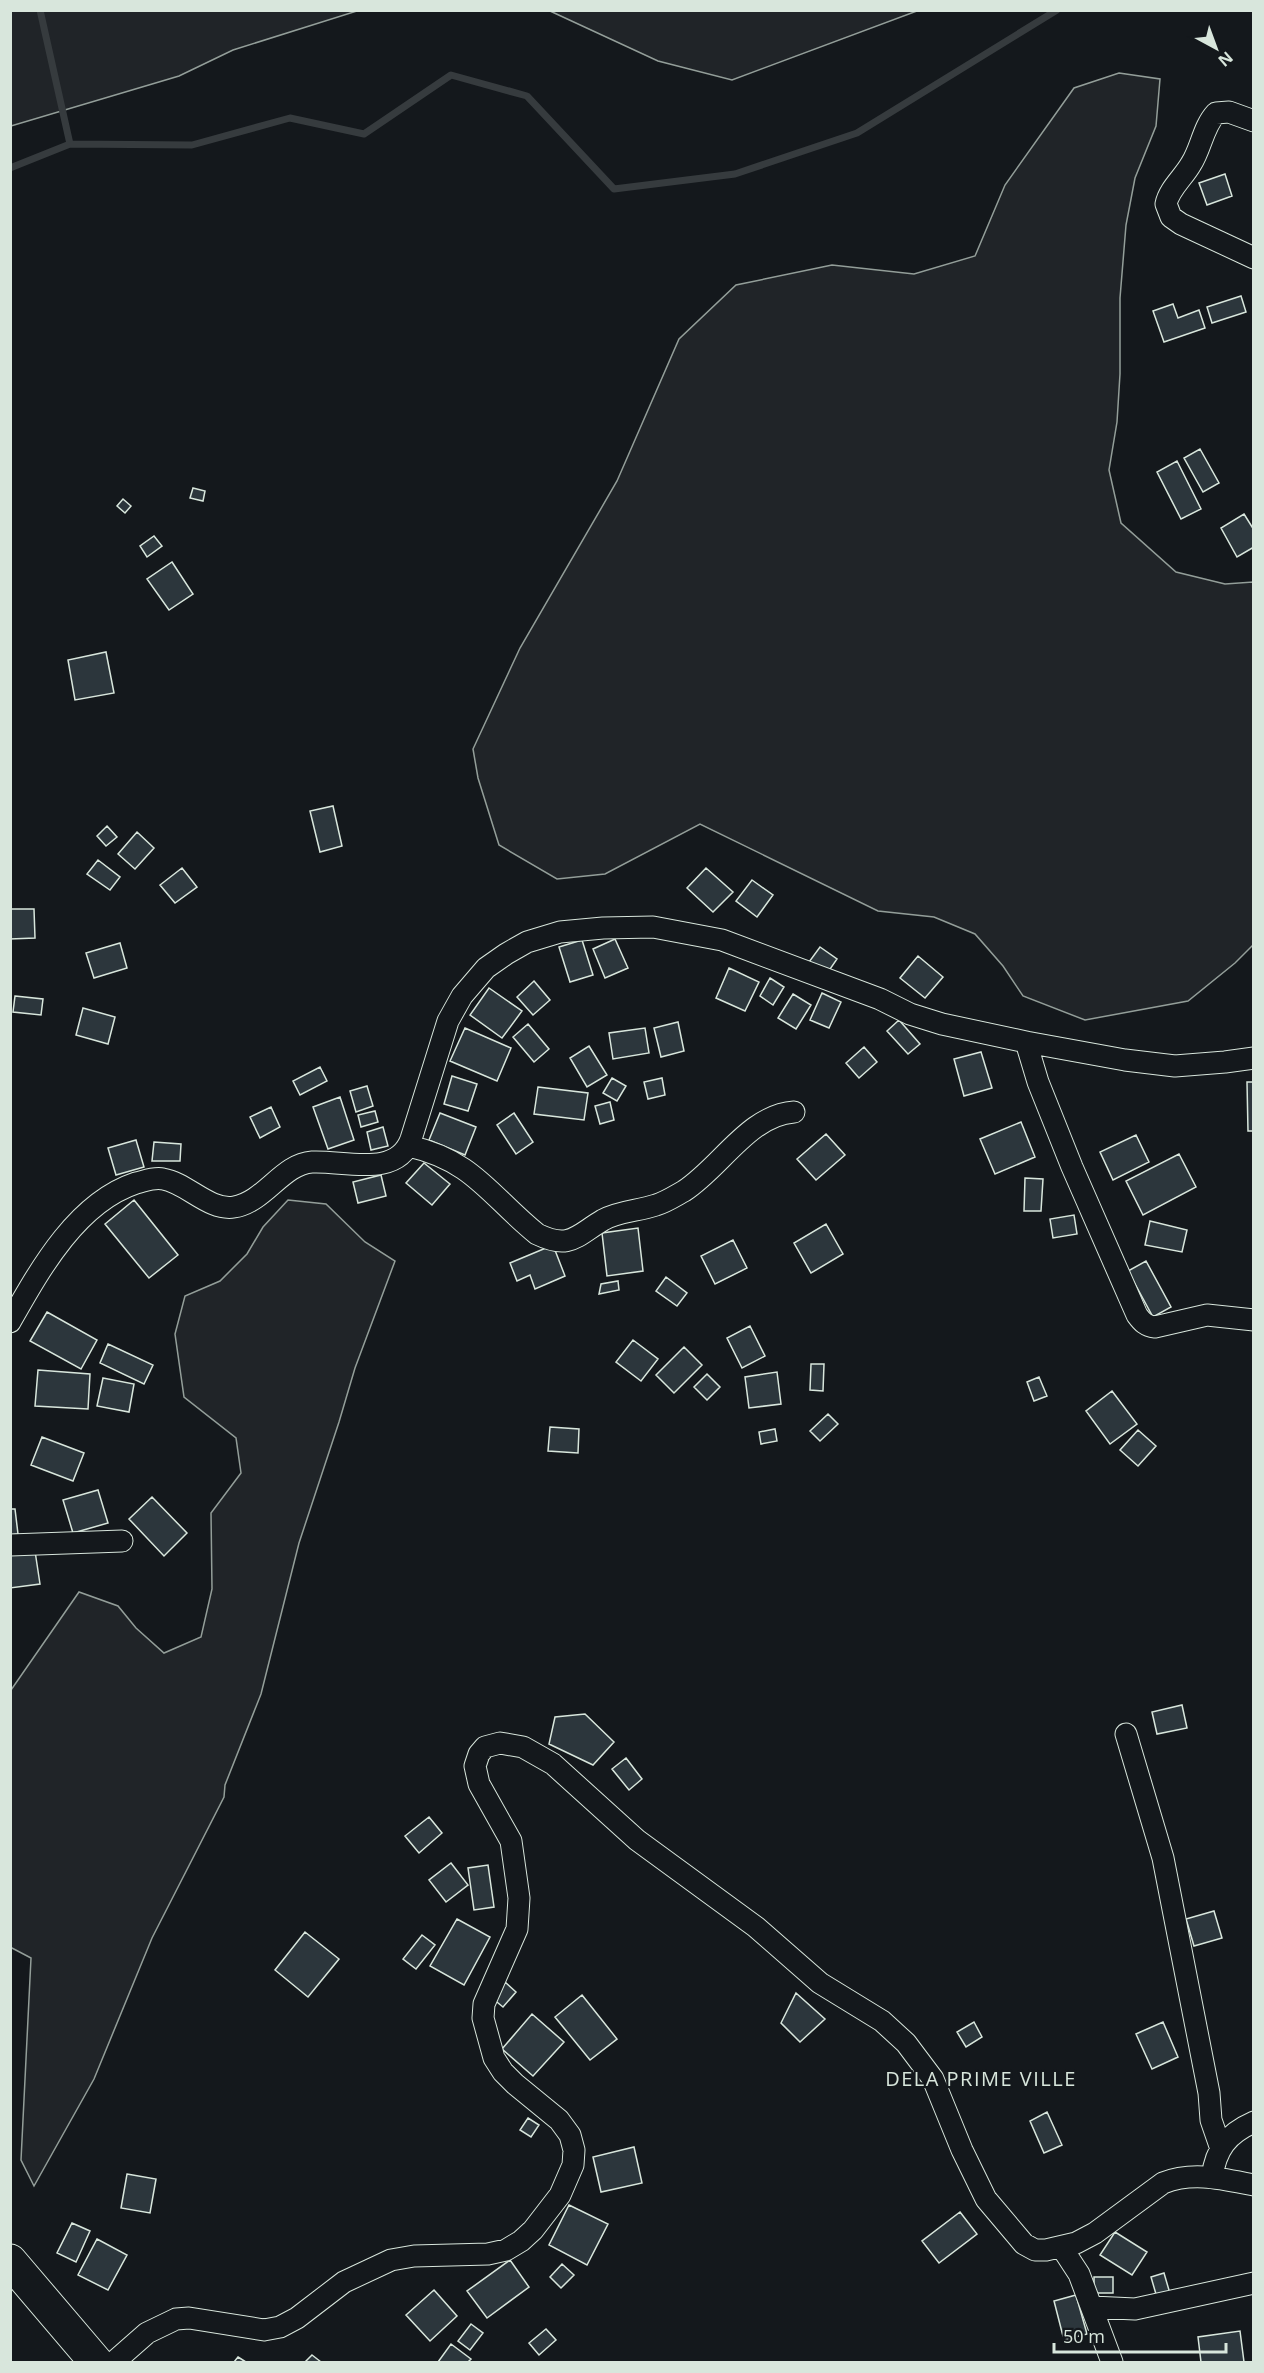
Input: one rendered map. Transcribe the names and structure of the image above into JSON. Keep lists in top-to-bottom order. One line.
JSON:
{"districts":["DELA PRIME VILLE"],"scale_bar":"50 m","north":"bottom right"}
